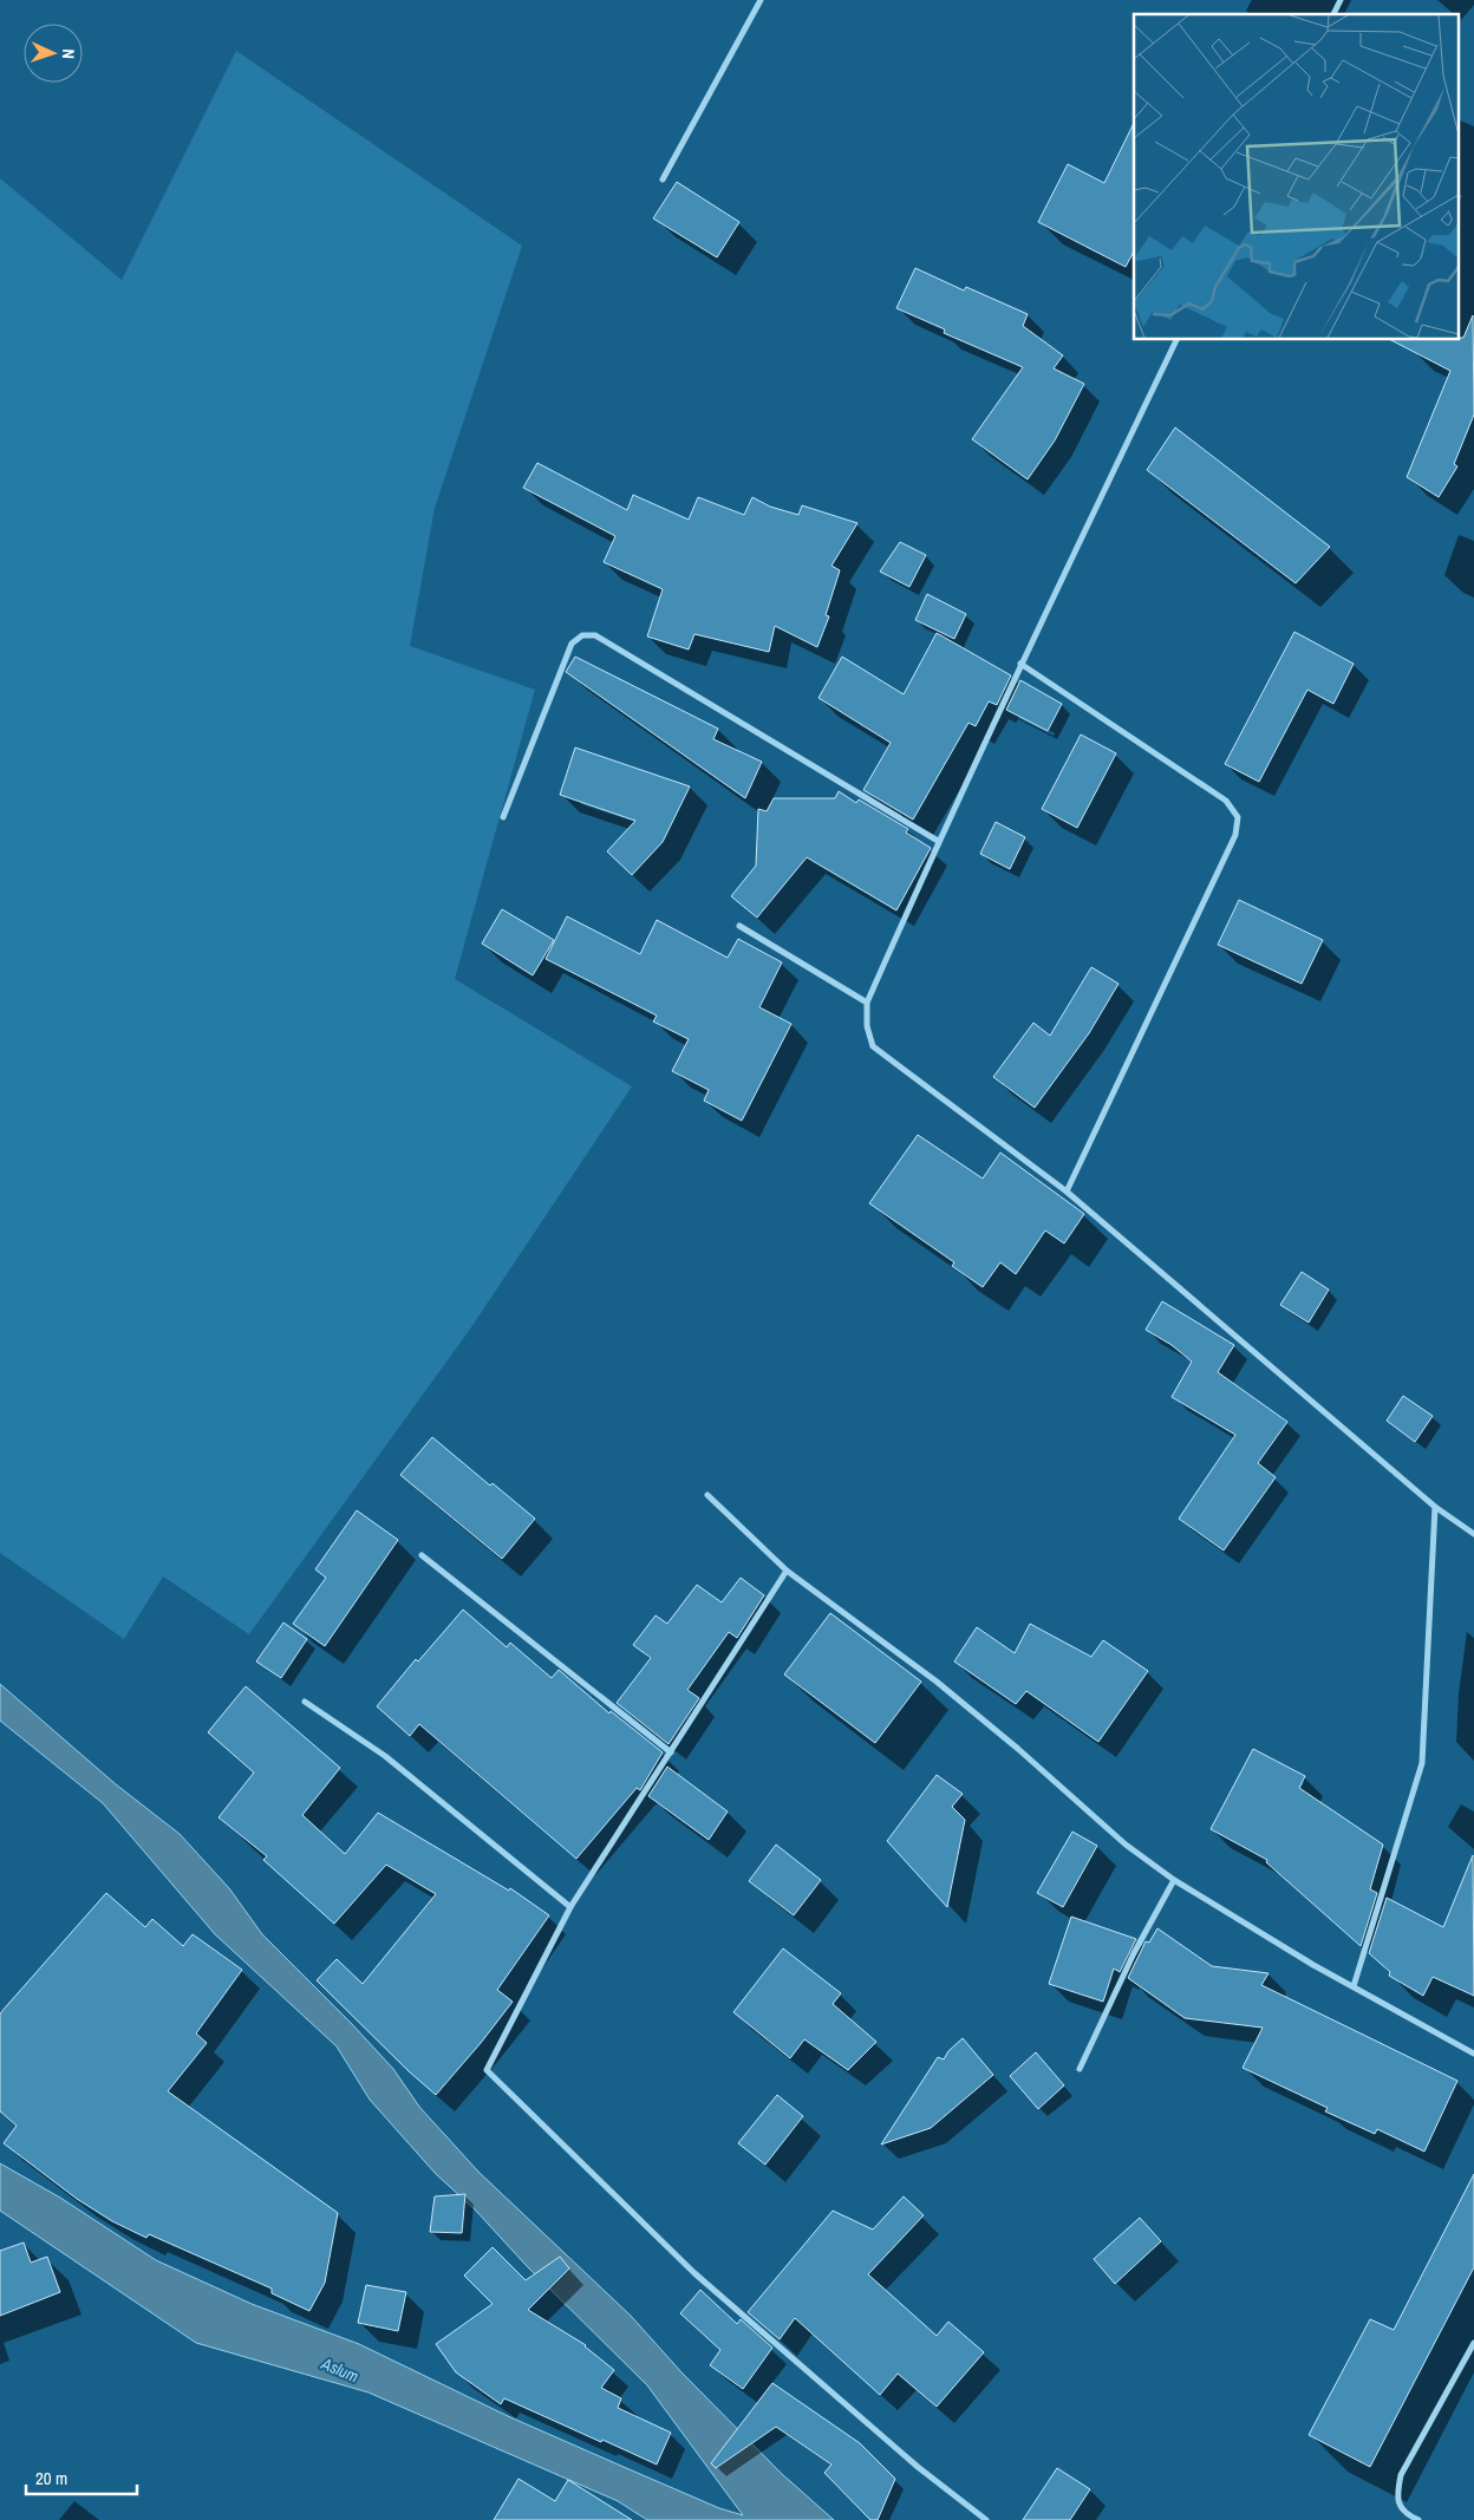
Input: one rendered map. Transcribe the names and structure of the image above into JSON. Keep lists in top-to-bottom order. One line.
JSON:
{"water":["Aslum"],"scale_bar":"20 m","north":"right"}
